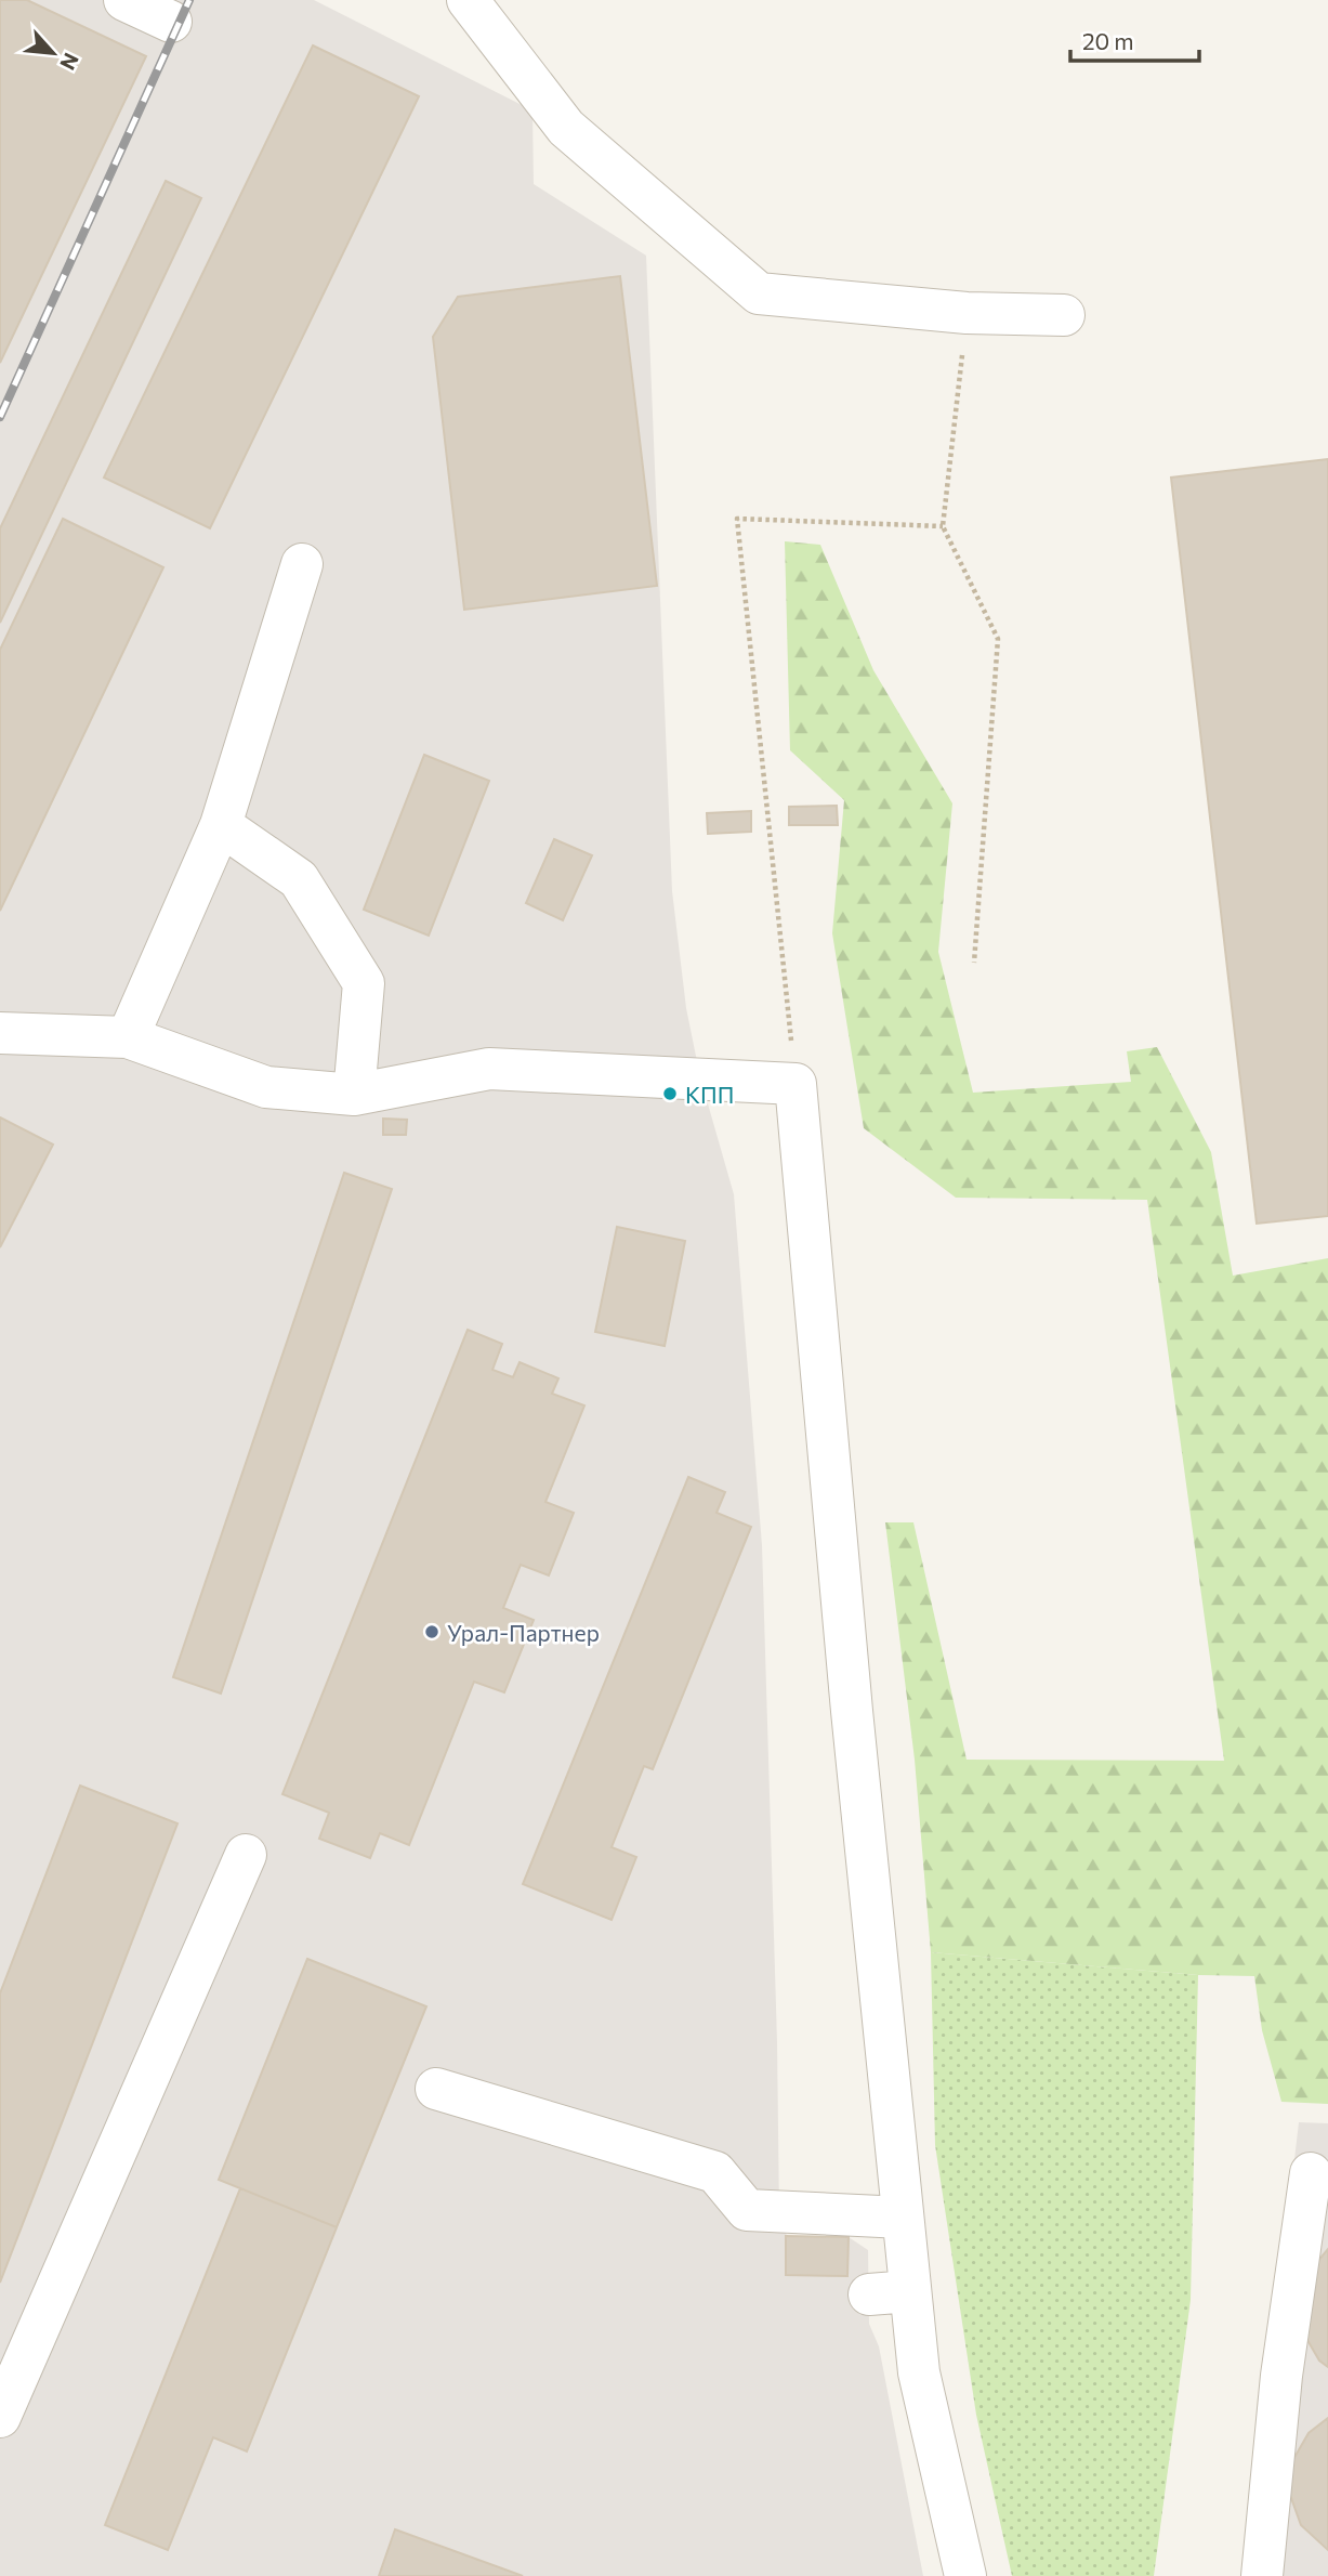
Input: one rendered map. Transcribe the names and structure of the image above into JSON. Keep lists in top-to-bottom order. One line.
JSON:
{"places":["КПП","Урал-Партнер"],"scale_bar":"20 m","north":"bottom right"}
